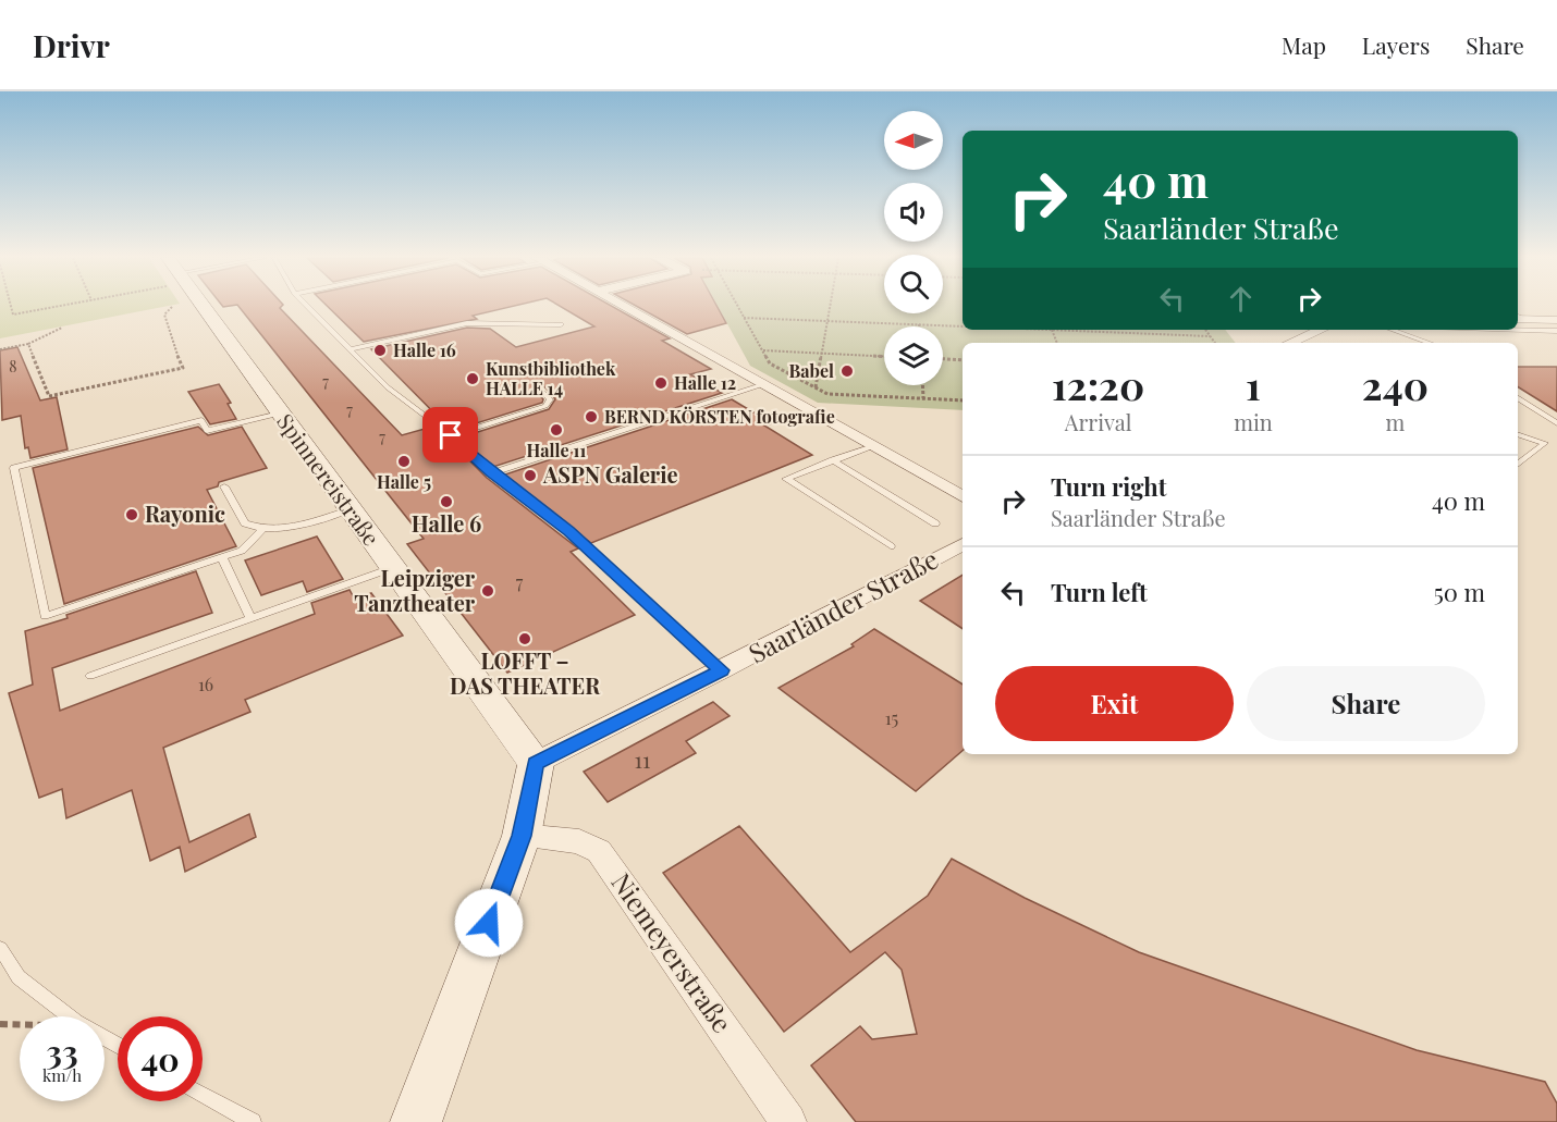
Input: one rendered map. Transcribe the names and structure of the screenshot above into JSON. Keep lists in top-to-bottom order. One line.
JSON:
{"streets":{"street":["Spinnereistraße","Saarländer Straße","Niemeyerstraße"]},"crossings":[["Spinnereistraße","Saarländer Straße"]],"places":["Halle 16","Babel","Kunstbibliothek HALLE 14","Halle 12","BERND KÖRSTEN fotografie","Halle 11","Halle 5","ASPN Galerie","Halle 6","Rayonic","Leipziger Tanztheater","LOFFT – DAS THEATER"],"house_numbers":["8","7","7","7","7","16","15","11"],"north":"left","page":{"header":"Drivr","nav":["Map","Layers","Share"],"turn":["40 m","Saarländer Straße"],"eta":["12:20","Arrival","1","min","240","m"],"list":[{"name":"Turn right","note":"Saarländer Straße","value":"40 m"},{"name":"Turn left","value":"50 m"}],"buttons":["Exit","Share"],"speed":"33 km/h","limit":"40"}}
